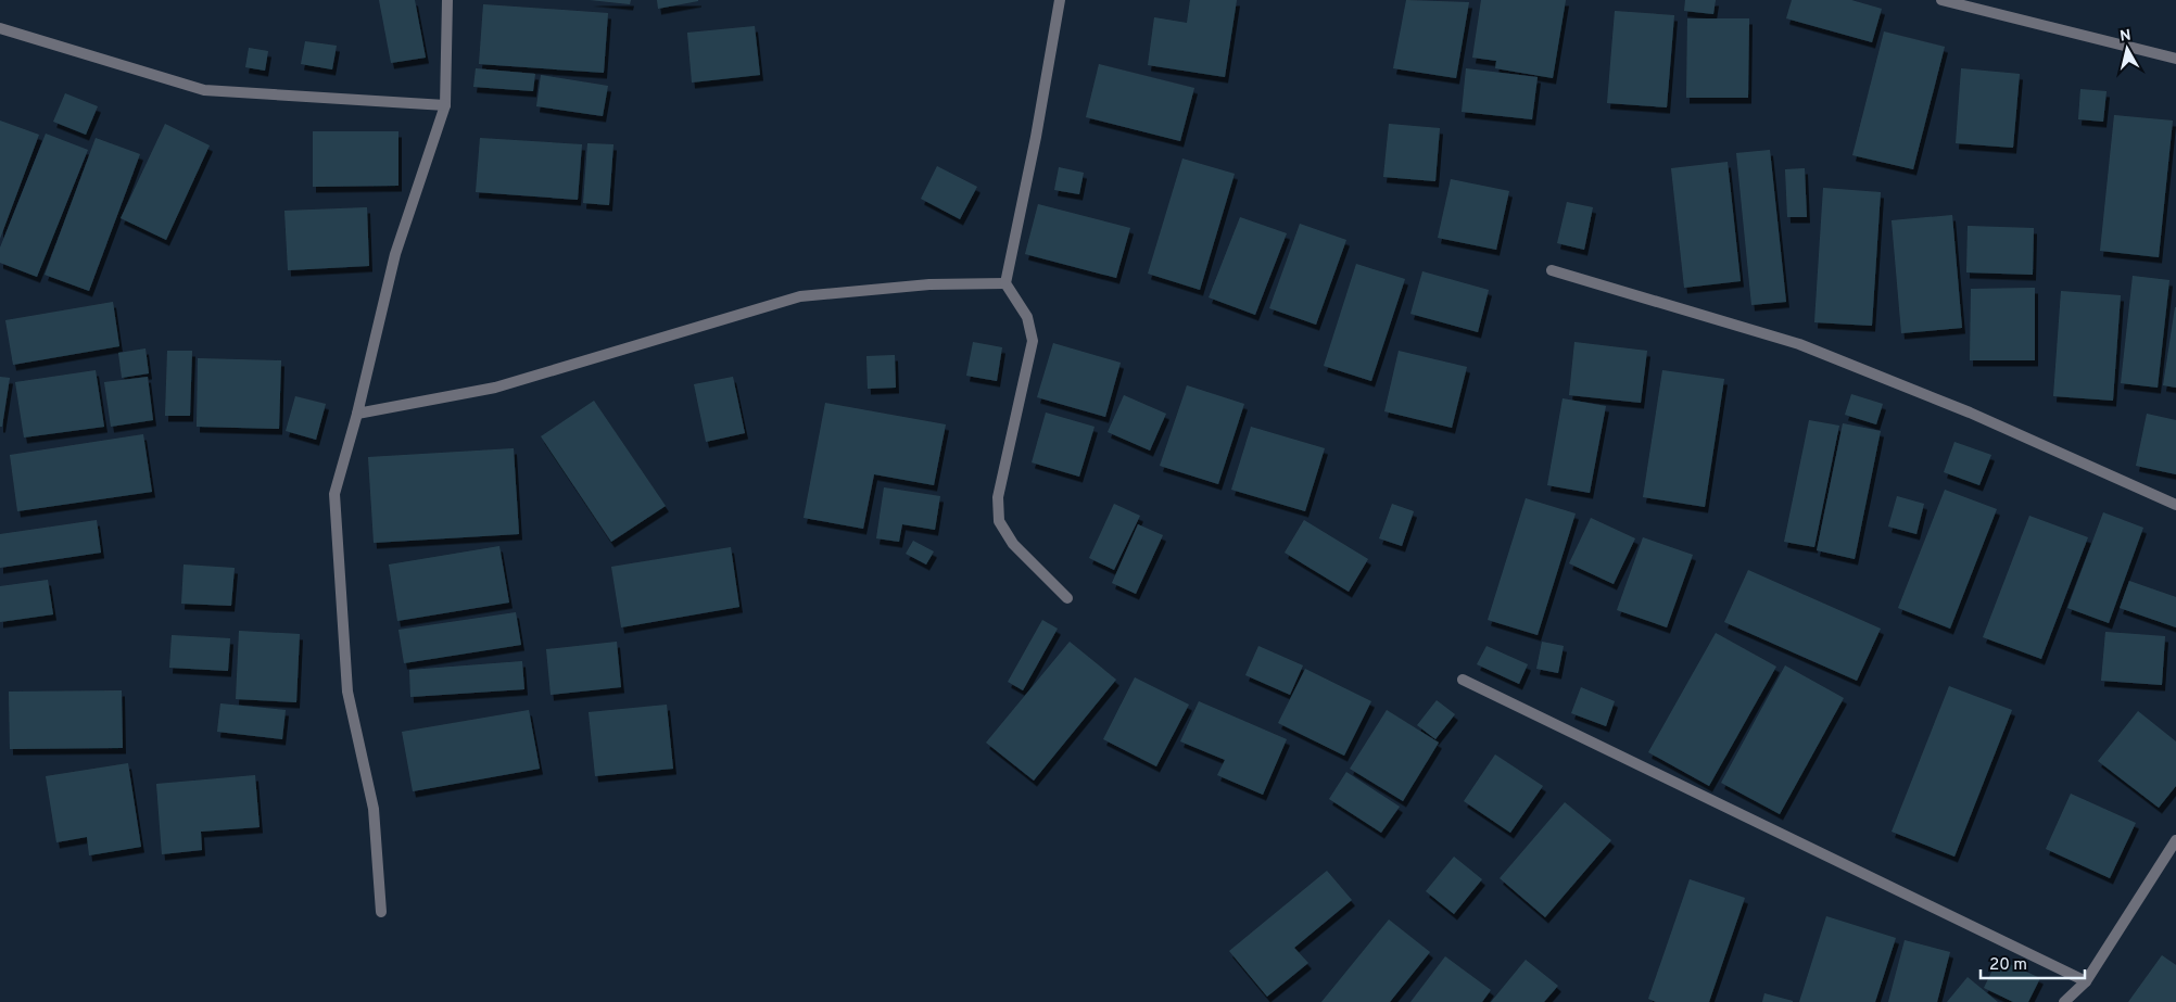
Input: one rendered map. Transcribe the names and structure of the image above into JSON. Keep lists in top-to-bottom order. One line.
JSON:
{"scale_bar":"20 m","north":"top"}
